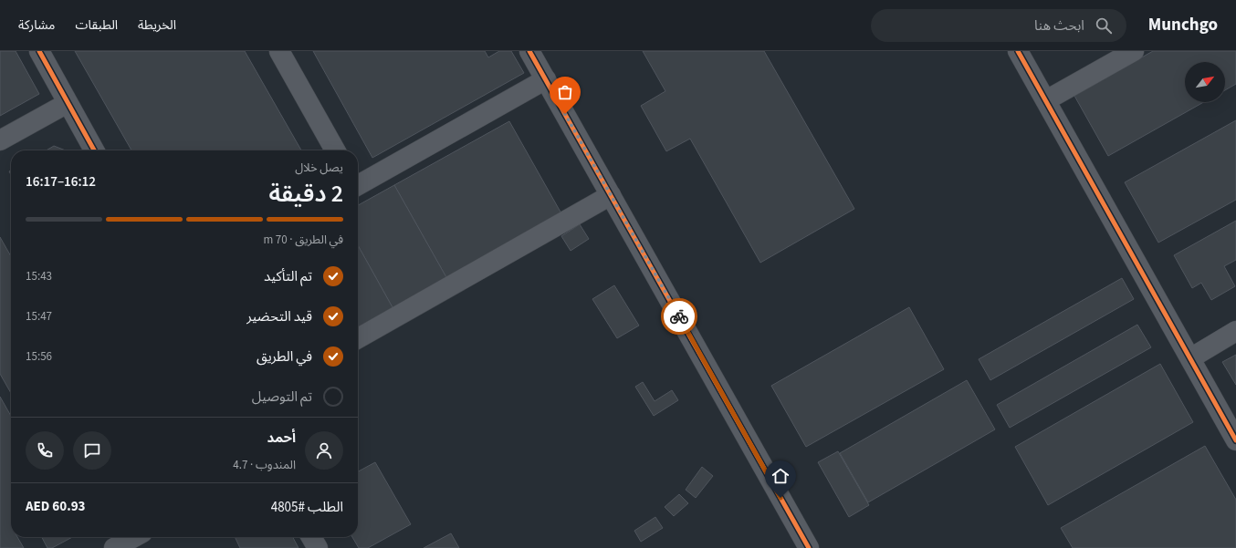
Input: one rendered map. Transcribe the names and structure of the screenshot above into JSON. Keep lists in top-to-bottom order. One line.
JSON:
{"north":"top right","page":{"header":"Munchgo","search":"ابحث هنا","nav":["الخريطة","الطبقات","مشاركة"],"heading":["2 دقيقة","يصل خلال","16:12–16:17"],"panel":["أحمد","المندوب · 4.7","الطلب #4805","AED 60.93"],"bar":"في الطريق · 70 m","list":[["تم التأكيد","15:43"],["قيد التحضير","15:47"],["في الطريق","15:56"],"تم التوصيل"]}}
